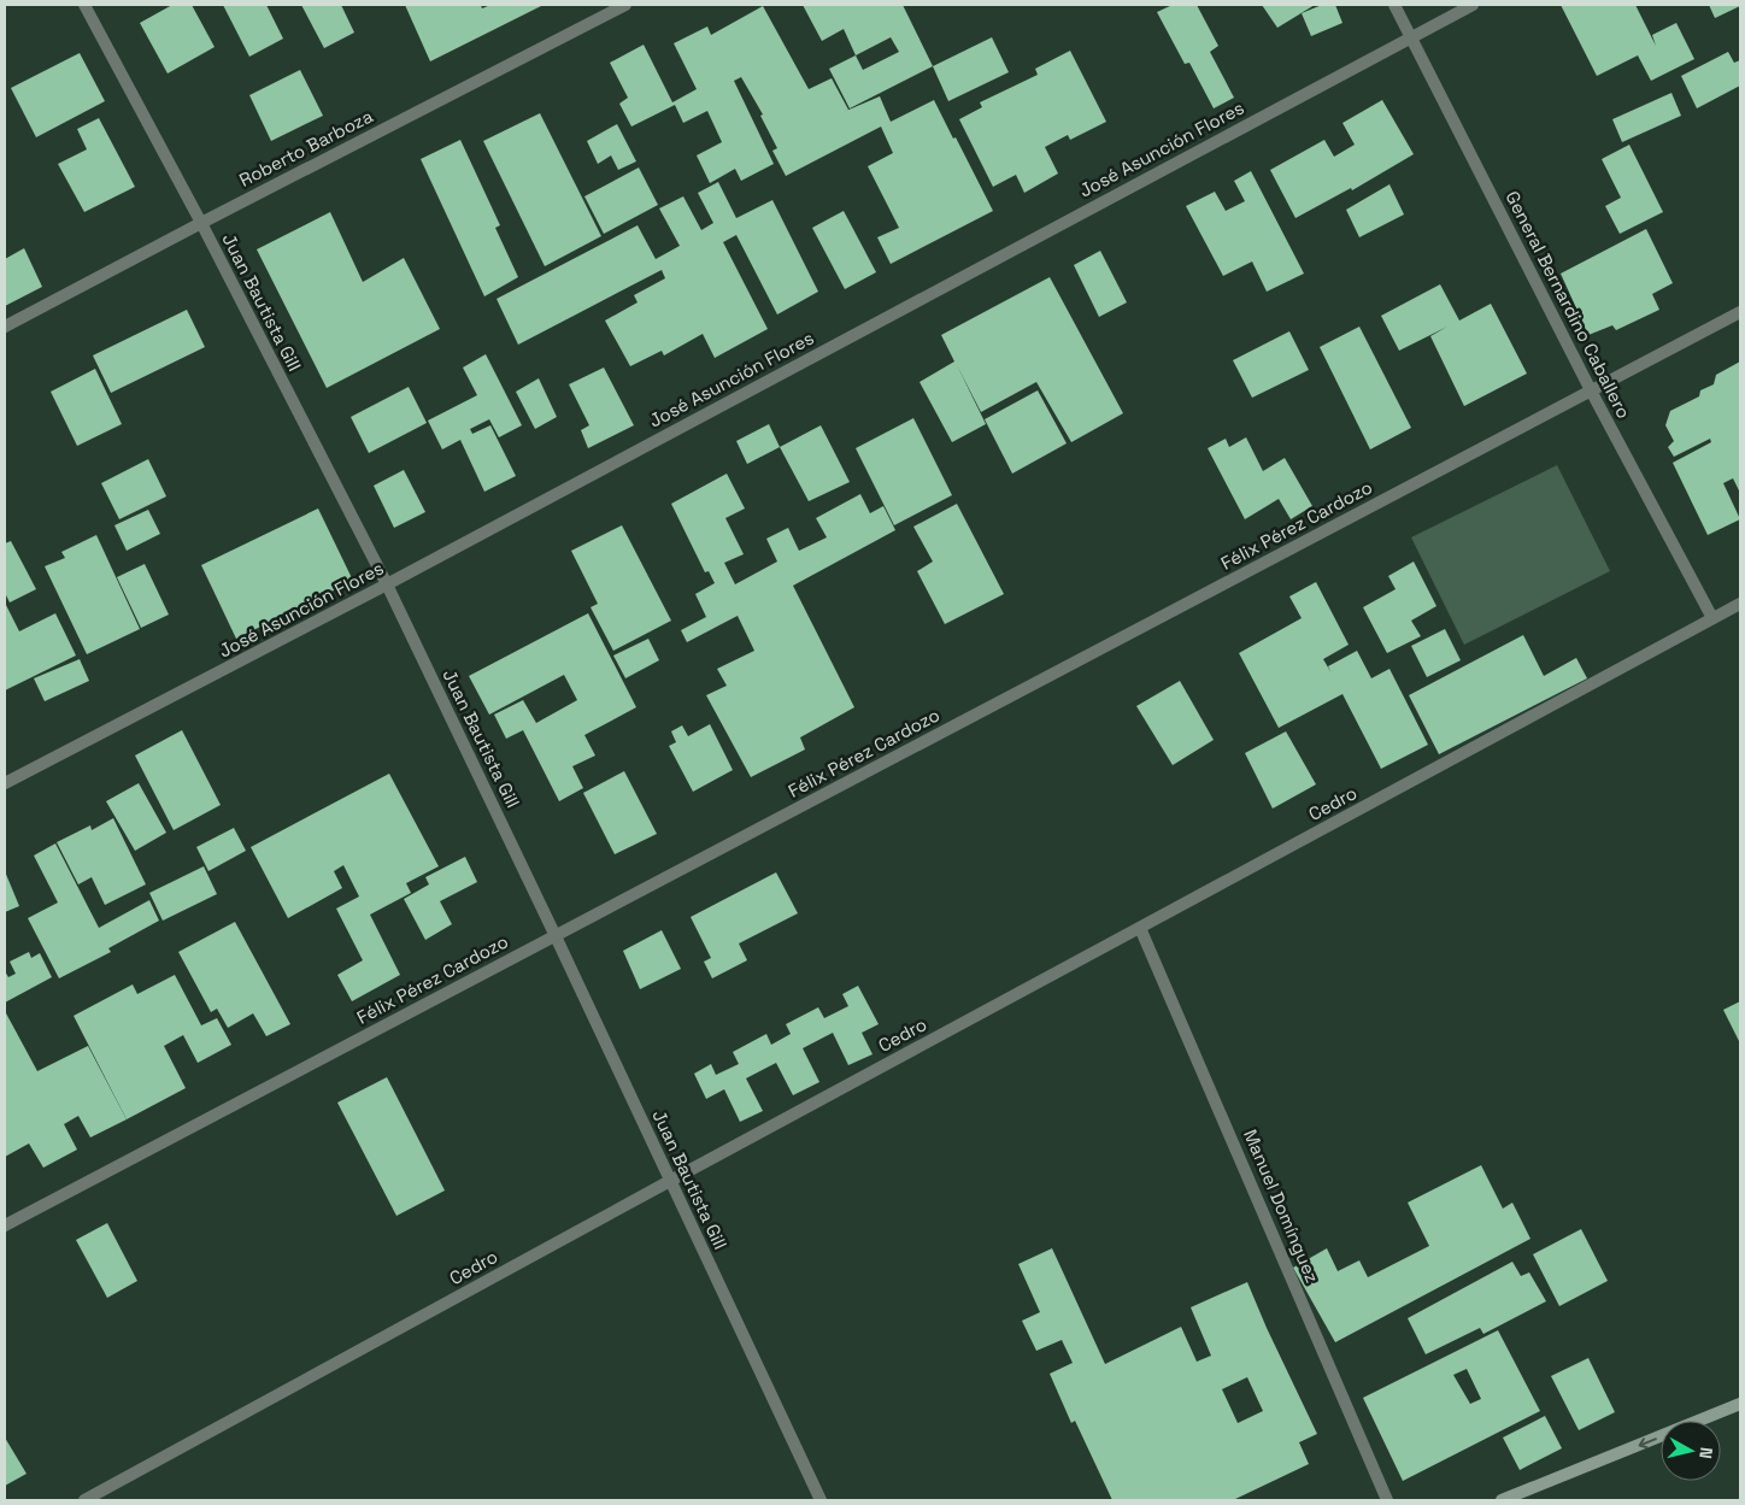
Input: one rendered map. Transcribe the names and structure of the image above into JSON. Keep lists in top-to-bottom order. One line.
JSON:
{"streets":{"street":["Roberto Barboza","José Asunción Flores","Juan Bautista Gill","General Bernardino Caballero","Félix Pérez Cardozo","Cedro","Manuel Domínguez"]},"crossings":[["Roberto Barboza","Juan Bautista Gill"],["José Asunción Flores","Juan Bautista Gill"],["José Asunción Flores","General Bernardino Caballero"],["Juan Bautista Gill","Félix Pérez Cardozo"],["Juan Bautista Gill","Cedro"],["General Bernardino Caballero","Félix Pérez Cardozo"],["General Bernardino Caballero","Cedro"],["Cedro","Manuel Domínguez"]],"north":"right"}
